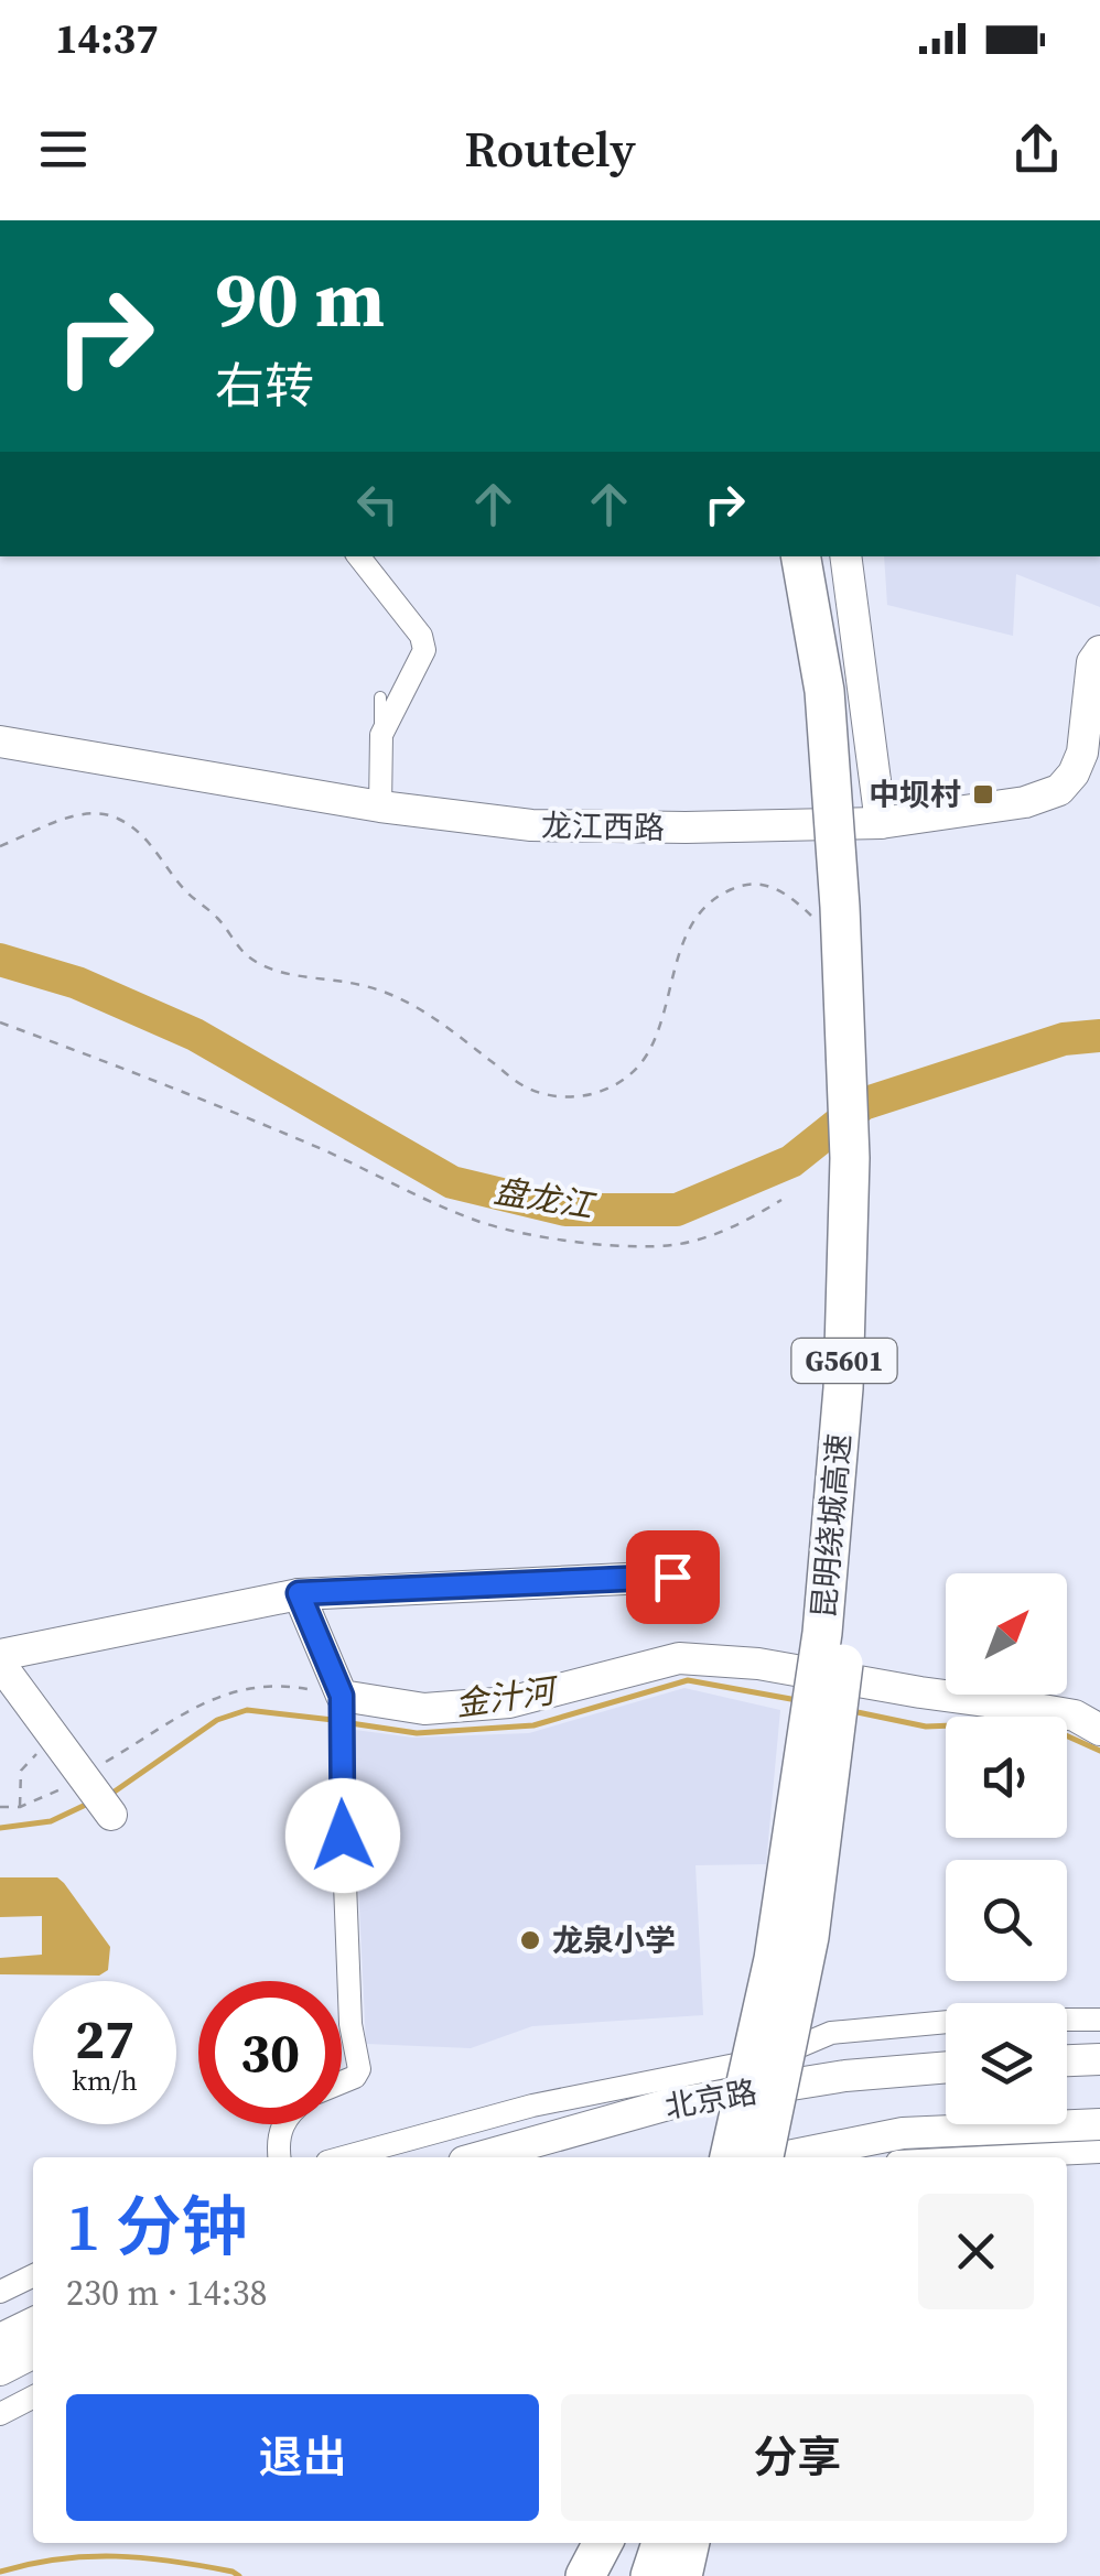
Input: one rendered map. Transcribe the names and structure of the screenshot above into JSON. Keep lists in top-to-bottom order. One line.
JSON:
{"streets":{"highway":["G5601","昆明绕城高速"],"street":["龙江西路","北京路"]},"water":["盘龙江","金汁河"],"places":{"transit":["中坝村"],"other":["龙泉小学"]},"north":"top right","page":{"status":"14:37","header":"Routely","turn":["90 m","右转"],"speed":"27 km/h","limit":"30","heading":["1 分钟","230 m · 14:38"],"buttons":["退出","分享"]}}
